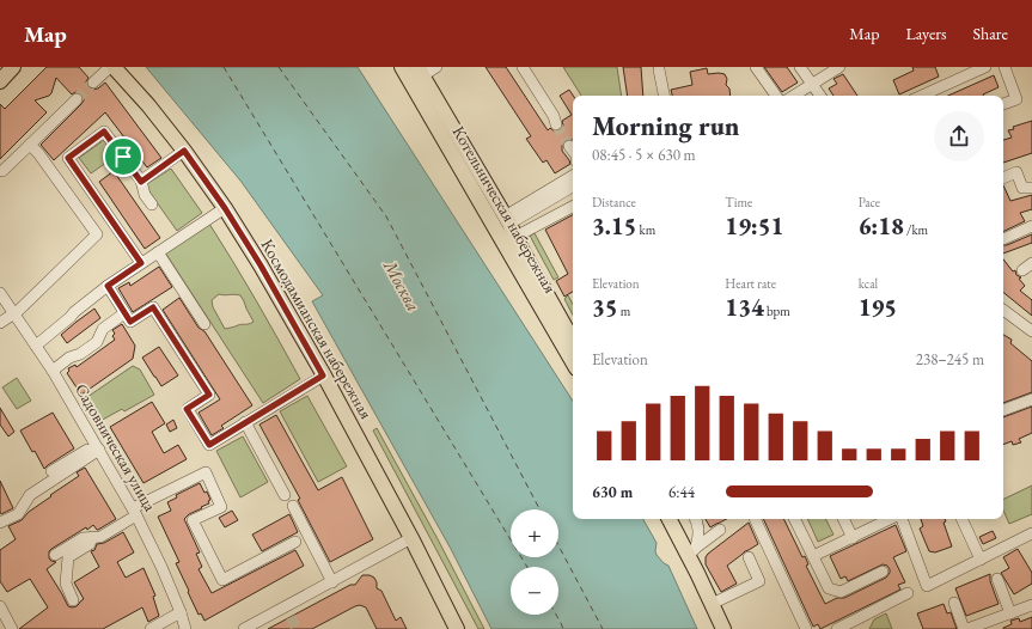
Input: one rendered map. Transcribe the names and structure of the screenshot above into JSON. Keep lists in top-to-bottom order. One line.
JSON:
{"streets":{"main road":["Котельническая набережная","Космодамианская набережная"],"street":["Садовническая улица"]},"water":["Москва"],"page":{"header":"Map","nav":["Map","Layers","Share"],"heading":["Morning run","08:45 · 5 × 630 m"],"stats":[["Distance","3.15 km"],["Time","19:51"],["Pace","6:18 /km"],["Elevation","35 m"],["Heart rate","134 bpm"],["kcal","195"]],"chart":["Elevation","238–245 m"],"list":[{"name":"630 m","note":"6:44"}],"map_buttons":["+","−"]}}
